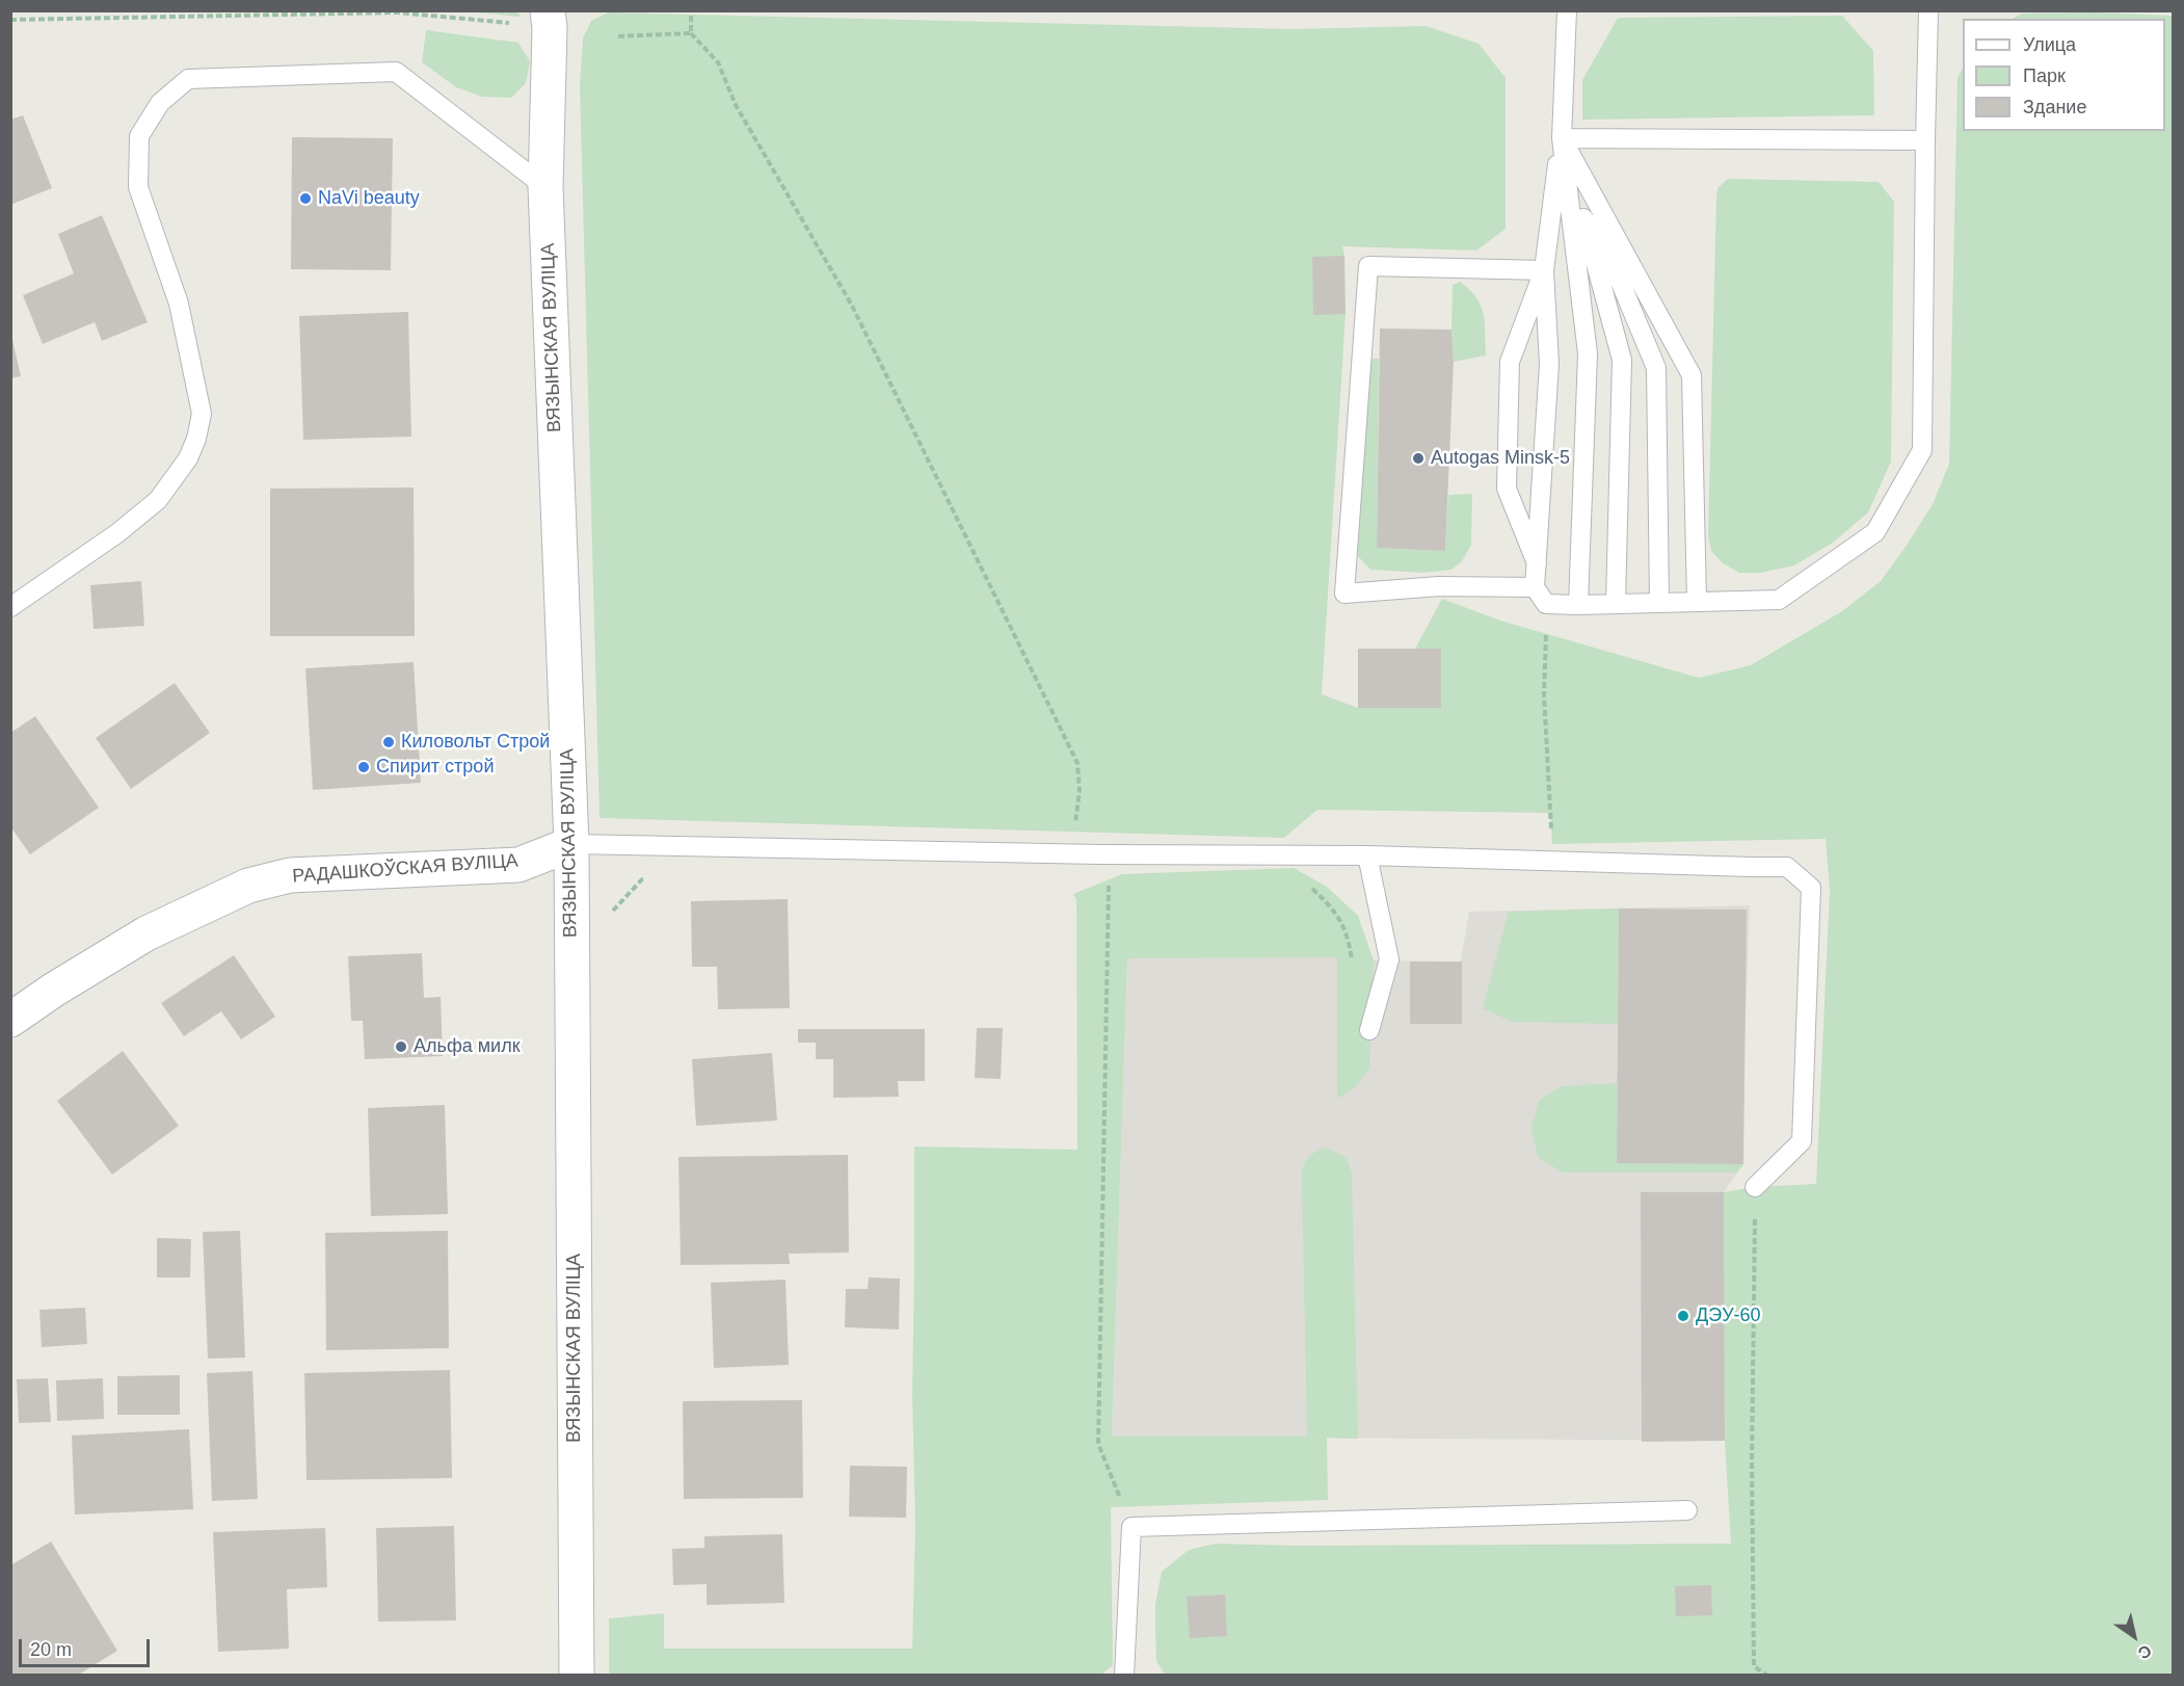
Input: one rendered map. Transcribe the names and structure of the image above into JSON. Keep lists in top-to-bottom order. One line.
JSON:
{"streets":{"street":["ВЯЗЫНСКАЯ ВУЛІЦА","РАДАШКОЎСКАЯ ВУЛІЦА"]},"crossings":[["ВЯЗЫНСКАЯ ВУЛІЦА","РАДАШКОЎСКАЯ ВУЛІЦА"]],"places":["NaVi beauty","Autogas Minsk-5","Киловольт Строй","Спирит строй","Альфа милк","ДЭУ-60"],"legend":["Улица","Парк","Здание"],"scale_bar":"20 m","north":"bottom right"}
